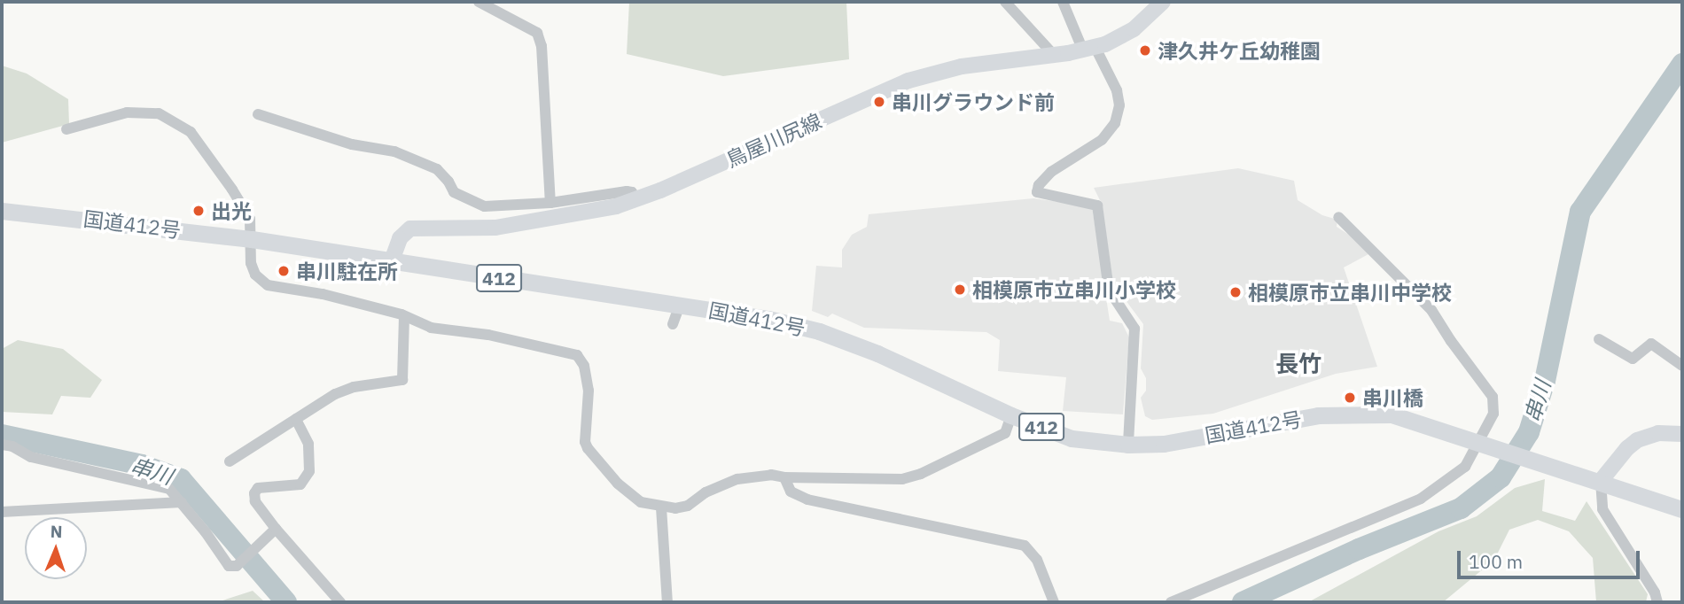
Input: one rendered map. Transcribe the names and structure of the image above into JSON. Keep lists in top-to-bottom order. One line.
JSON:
{"streets":{"highway":["国道412号","412"],"main road":["鳥屋川尻線"]},"crossings":[["鳥屋川尻線","国道412号"],["国道412号","412"]],"districts":["長竹"],"water":["串川"],"places":["津久井ケ丘幼稚園","串川グラウンド前","出光","串川駐在所","相模原市立串川小学校","相模原市立串川中学校","串川橋"],"scale_bar":"100 m","north":"top"}
